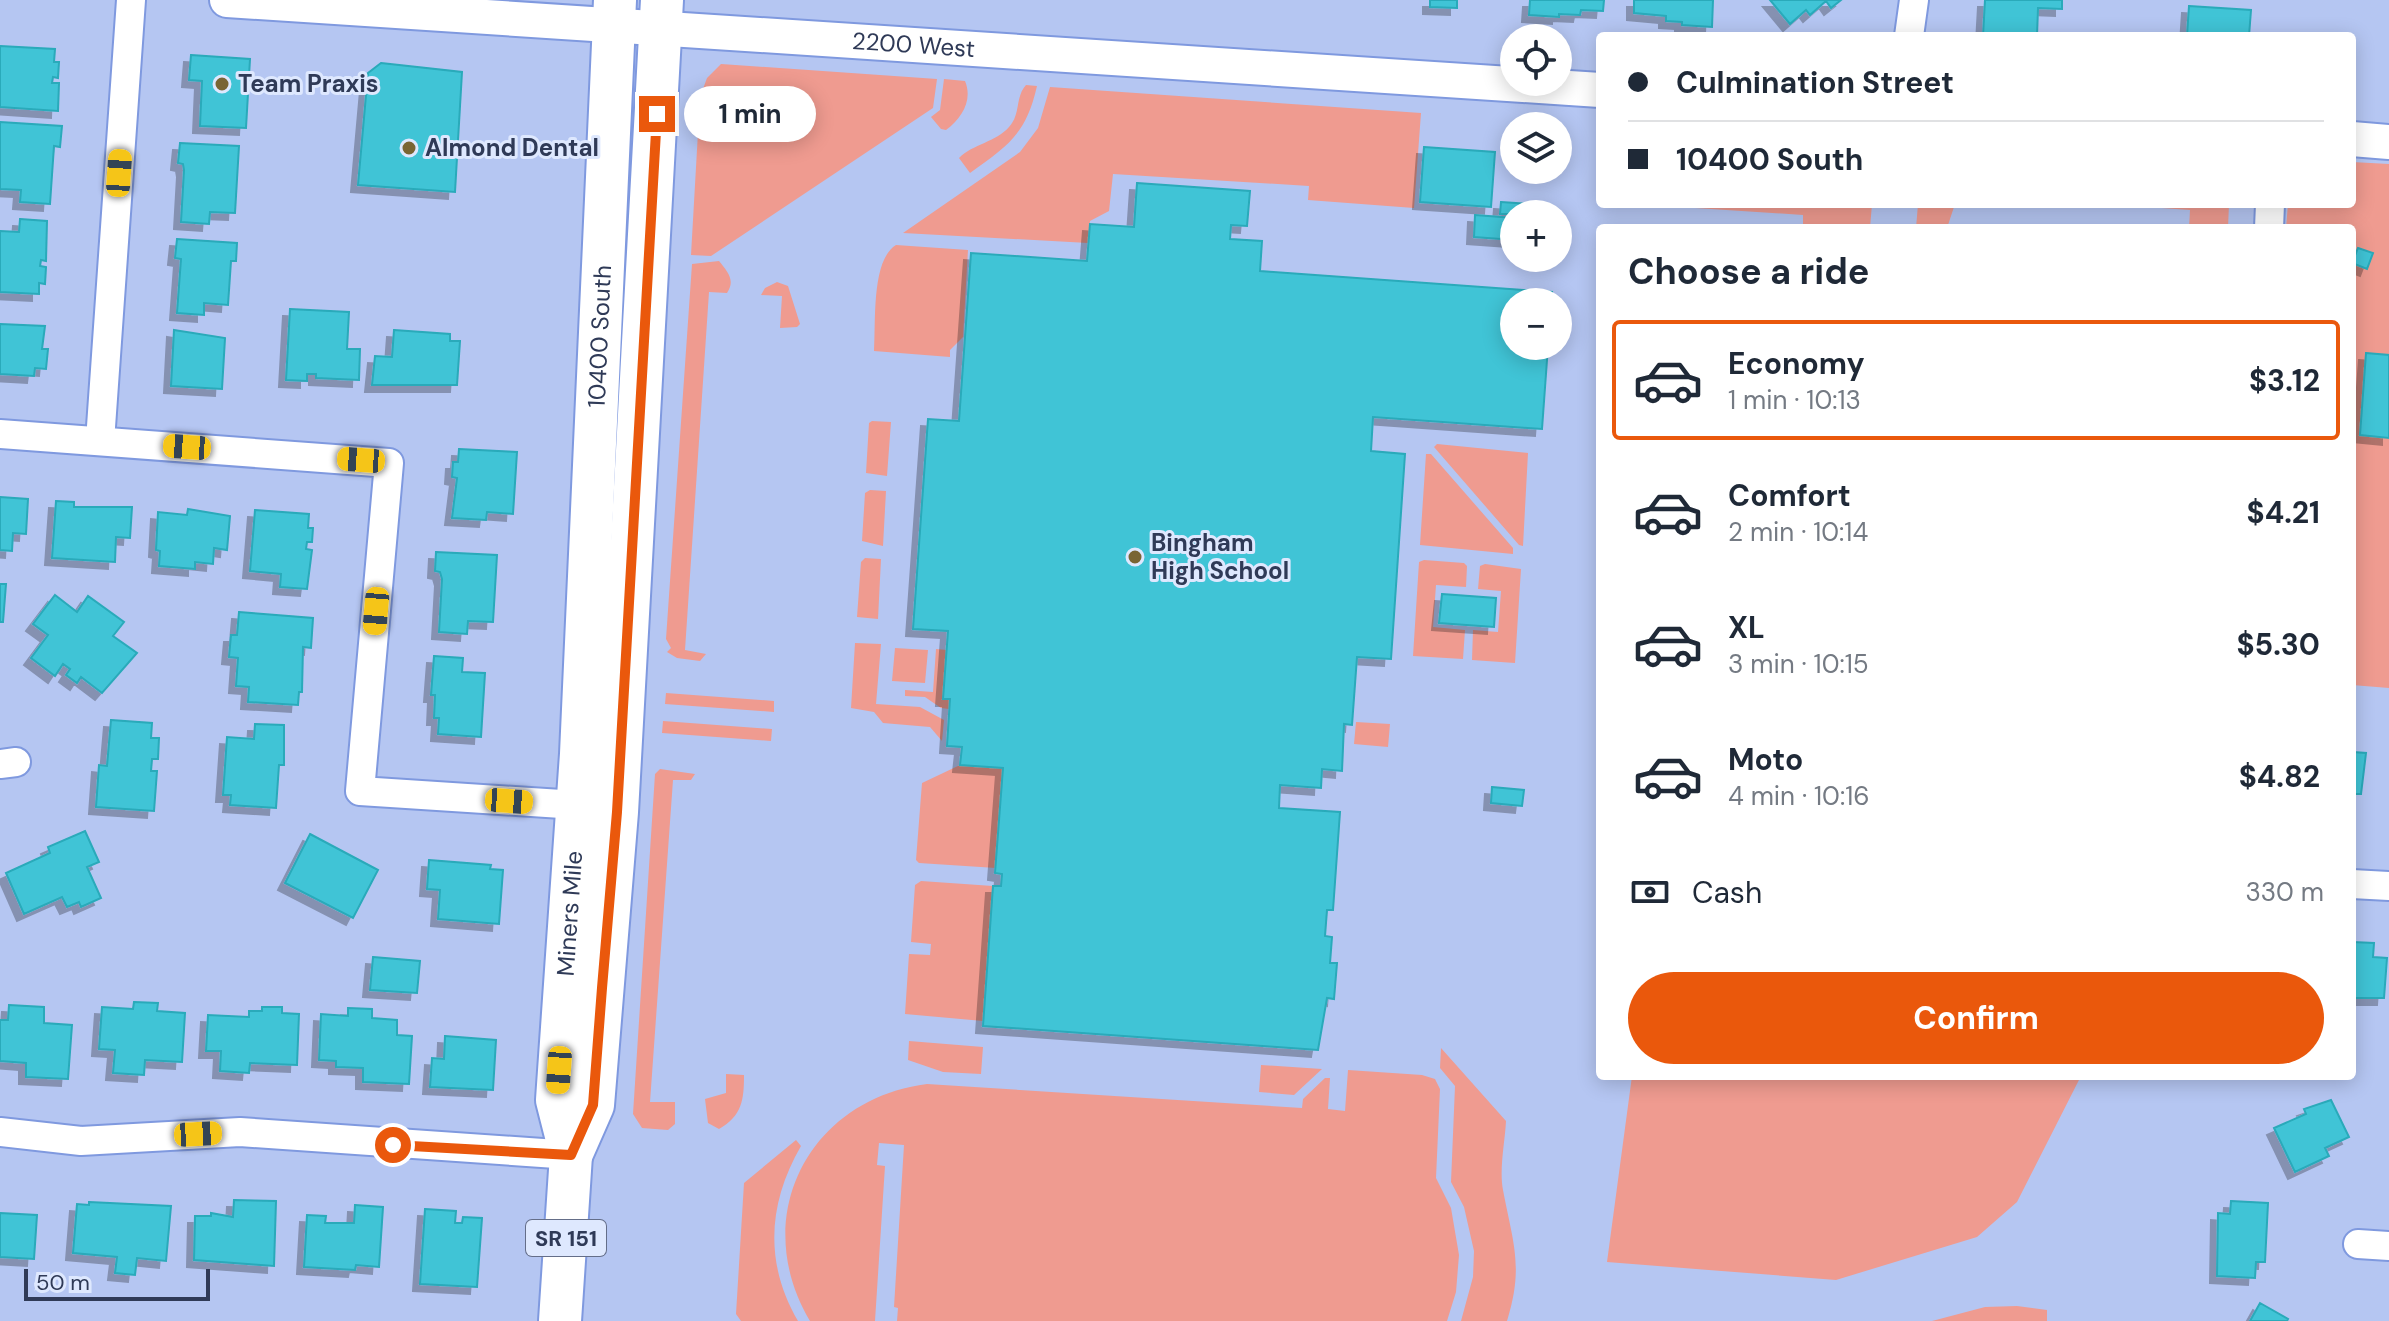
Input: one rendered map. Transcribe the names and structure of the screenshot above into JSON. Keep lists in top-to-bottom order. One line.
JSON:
{"streets":{"main road":["10400 South","Miners Mile","SR 151"],"street":["2200 West"]},"crossings":[["2200 West","10400 South"],["10400 South","Miners Mile"]],"places":["Team Praxis","Almond Dental","Bingham High School"],"scale_bar":"50 m","page":{"map_buttons":["+","−"],"banner":["Culmination Street","10400 South"],"bubble":"1 min","heading":"Choose a ride","list":[{"name":"Economy","note":"1 min · 10:13","value":"$3.12"},{"name":"Comfort","note":"2 min · 10:14","value":"$4.21"},{"name":"XL","note":"3 min · 10:15","value":"$5.30"},{"name":"Moto","note":"4 min · 10:16","value":"$4.82"}],"pay":["Cash","330 m"],"buttons":"Confirm","scale":"50 m"}}
